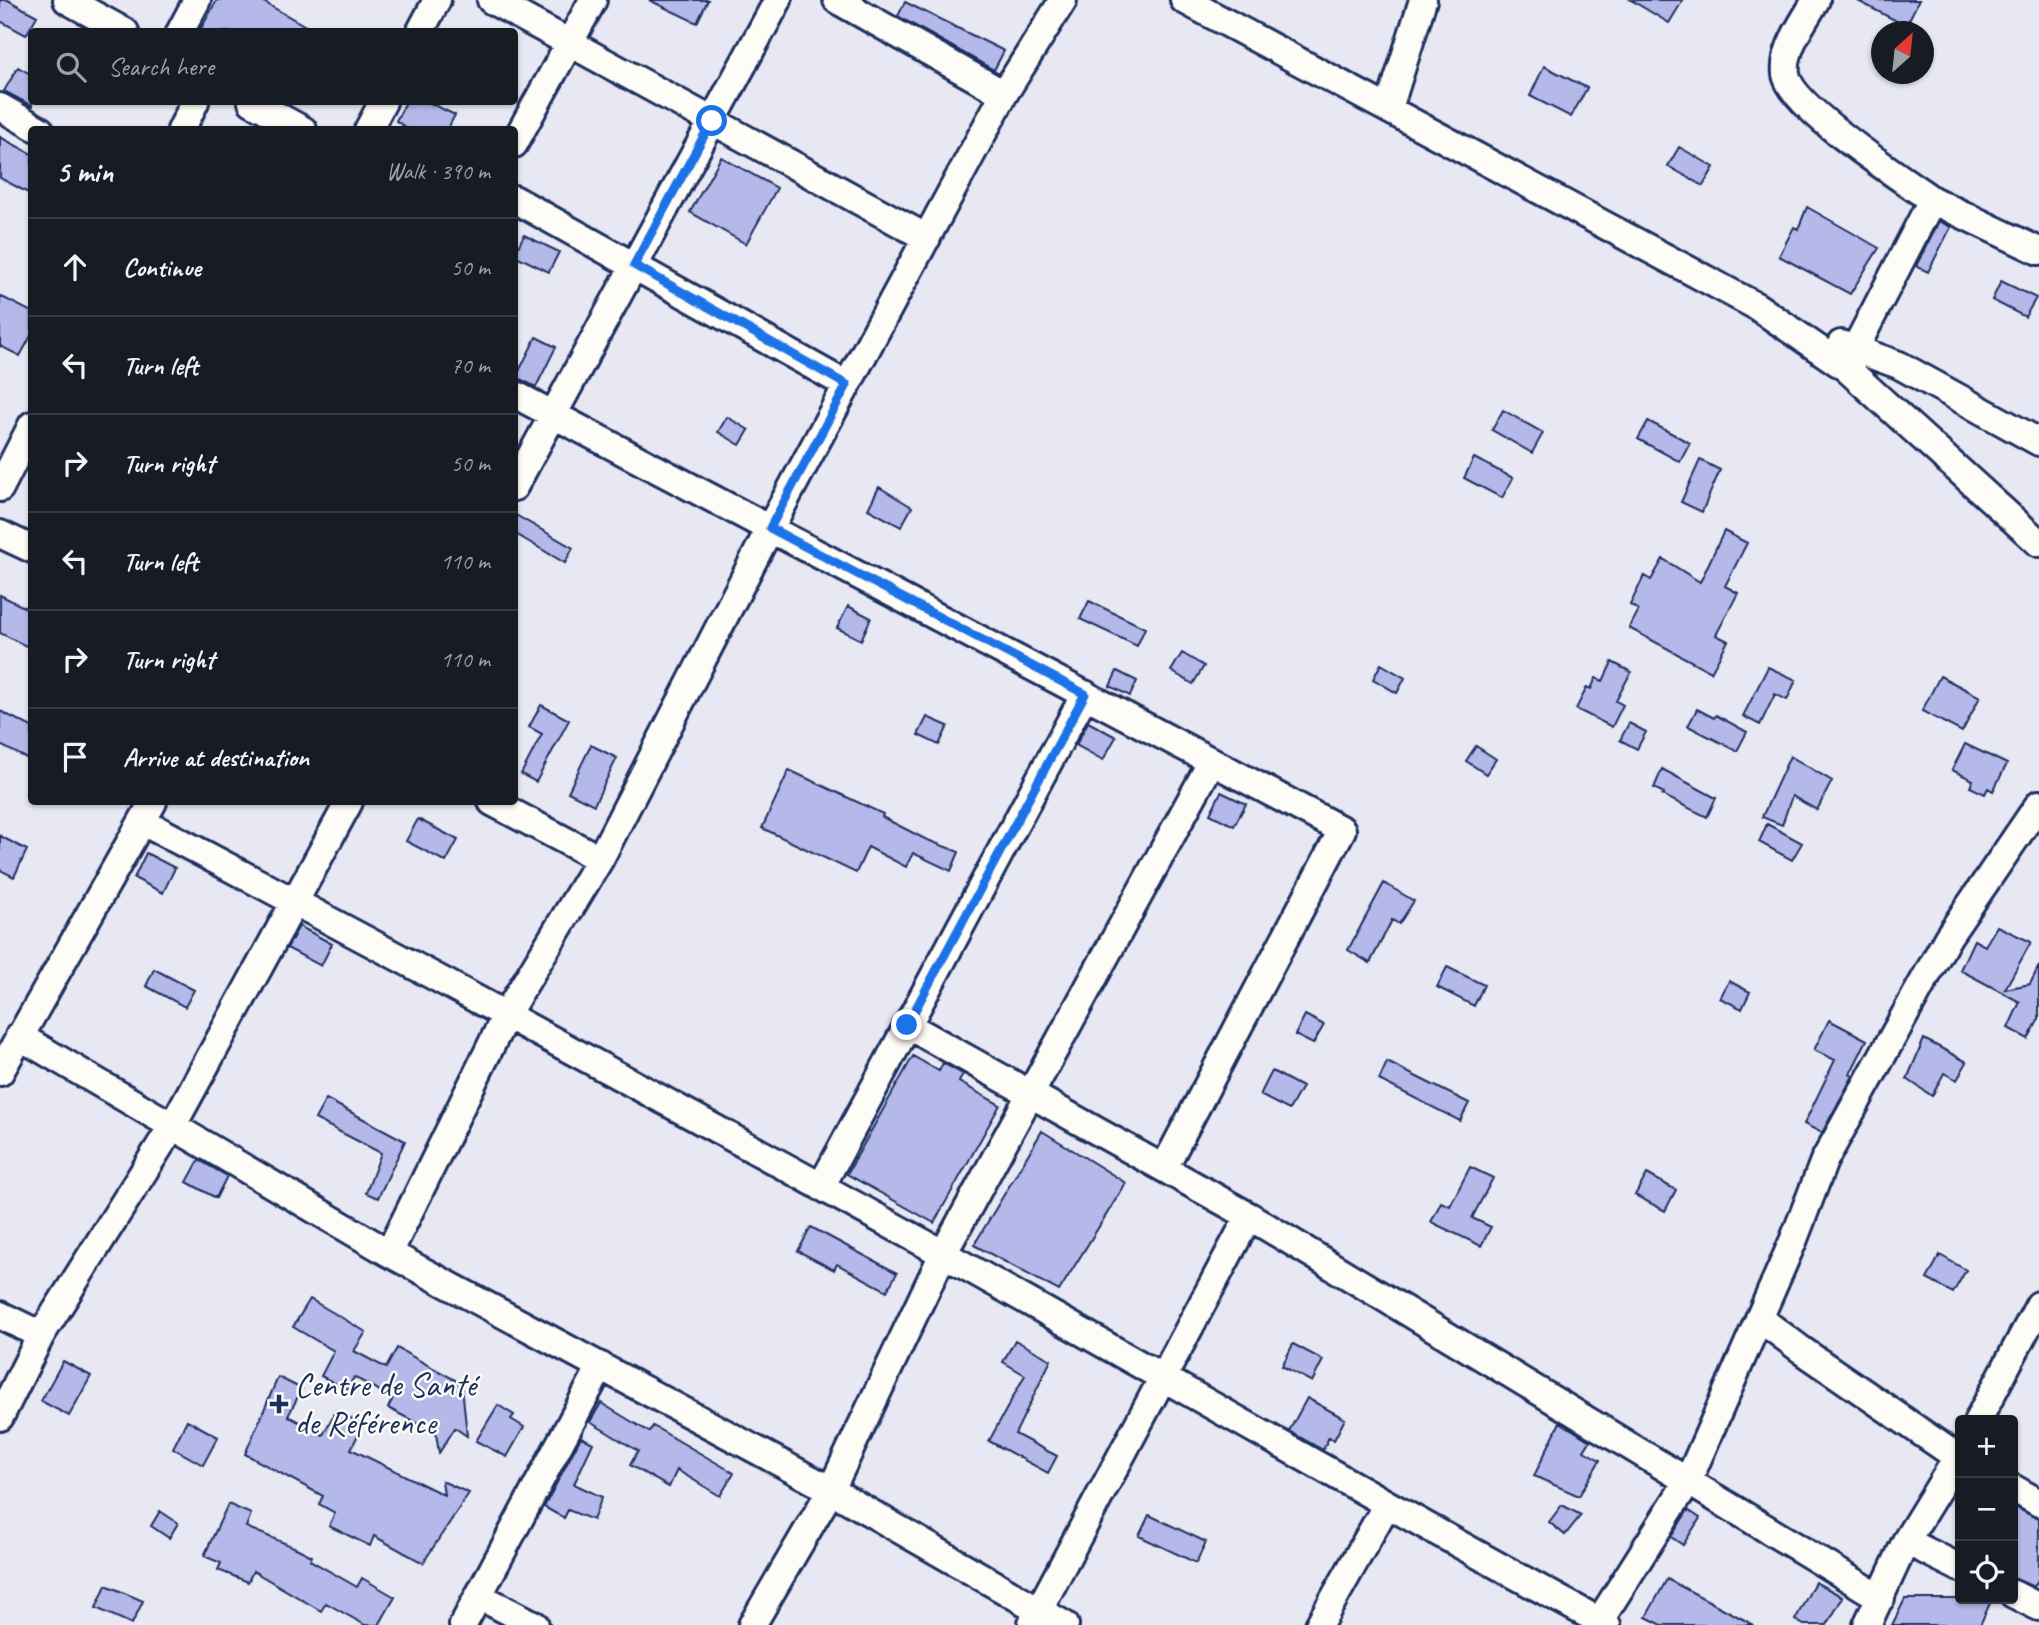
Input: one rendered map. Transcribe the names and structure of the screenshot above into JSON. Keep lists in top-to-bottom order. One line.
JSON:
{"places":{"health":["Centre de Santé de Référence"]},"north":"top right","page":{"search":"Search here","heading":["5 min","Walk · 390 m"],"list":[["Continue","50 m"],["Turn left","70 m"],["Turn right","50 m"],["Turn left","110 m"],["Turn right","110 m"],"Arrive at destination"],"map_buttons":["+","−"]}}
